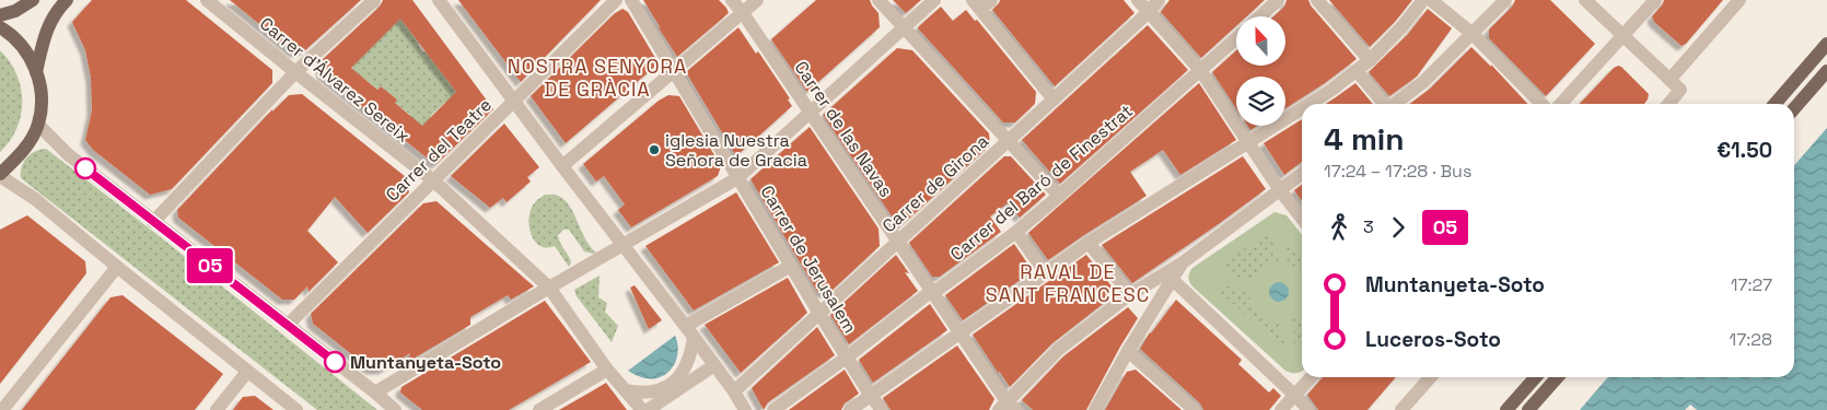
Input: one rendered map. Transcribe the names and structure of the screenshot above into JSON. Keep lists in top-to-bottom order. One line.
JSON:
{"streets":{"street":["Carrer d'Álvarez Sereix","Carrer de las Navas","Carrer del Teatre","Carrer del Baró de Finestrat","Carrer de Girona","Carrer de Jerusalem"]},"crossings":[["Carrer d'Álvarez Sereix","Carrer del Teatre"],["Carrer de las Navas","Carrer del Baró de Finestrat"],["Carrer de las Navas","Carrer de Girona"],["Carrer del Baró de Finestrat","Carrer de Jerusalem"],["Carrer de Girona","Carrer de Jerusalem"]],"districts":["NOSTRA SENYORA DE GRÀCIA","RAVAL DE SANT FRANCESC"],"places":["iglesia Nuestra Señora de Gracia","Muntanyeta-Soto"],"lines":["bus line 05"],"north":"top","page":{"on_map":"05","heading":["4 min","17:24 – 17:28 · Bus","€1.50"],"legs":["3","05"],"list":[{"name":"Muntanyeta-Soto","value":"17:27"},{"name":"Luceros-Soto","value":"17:28"}]}}
